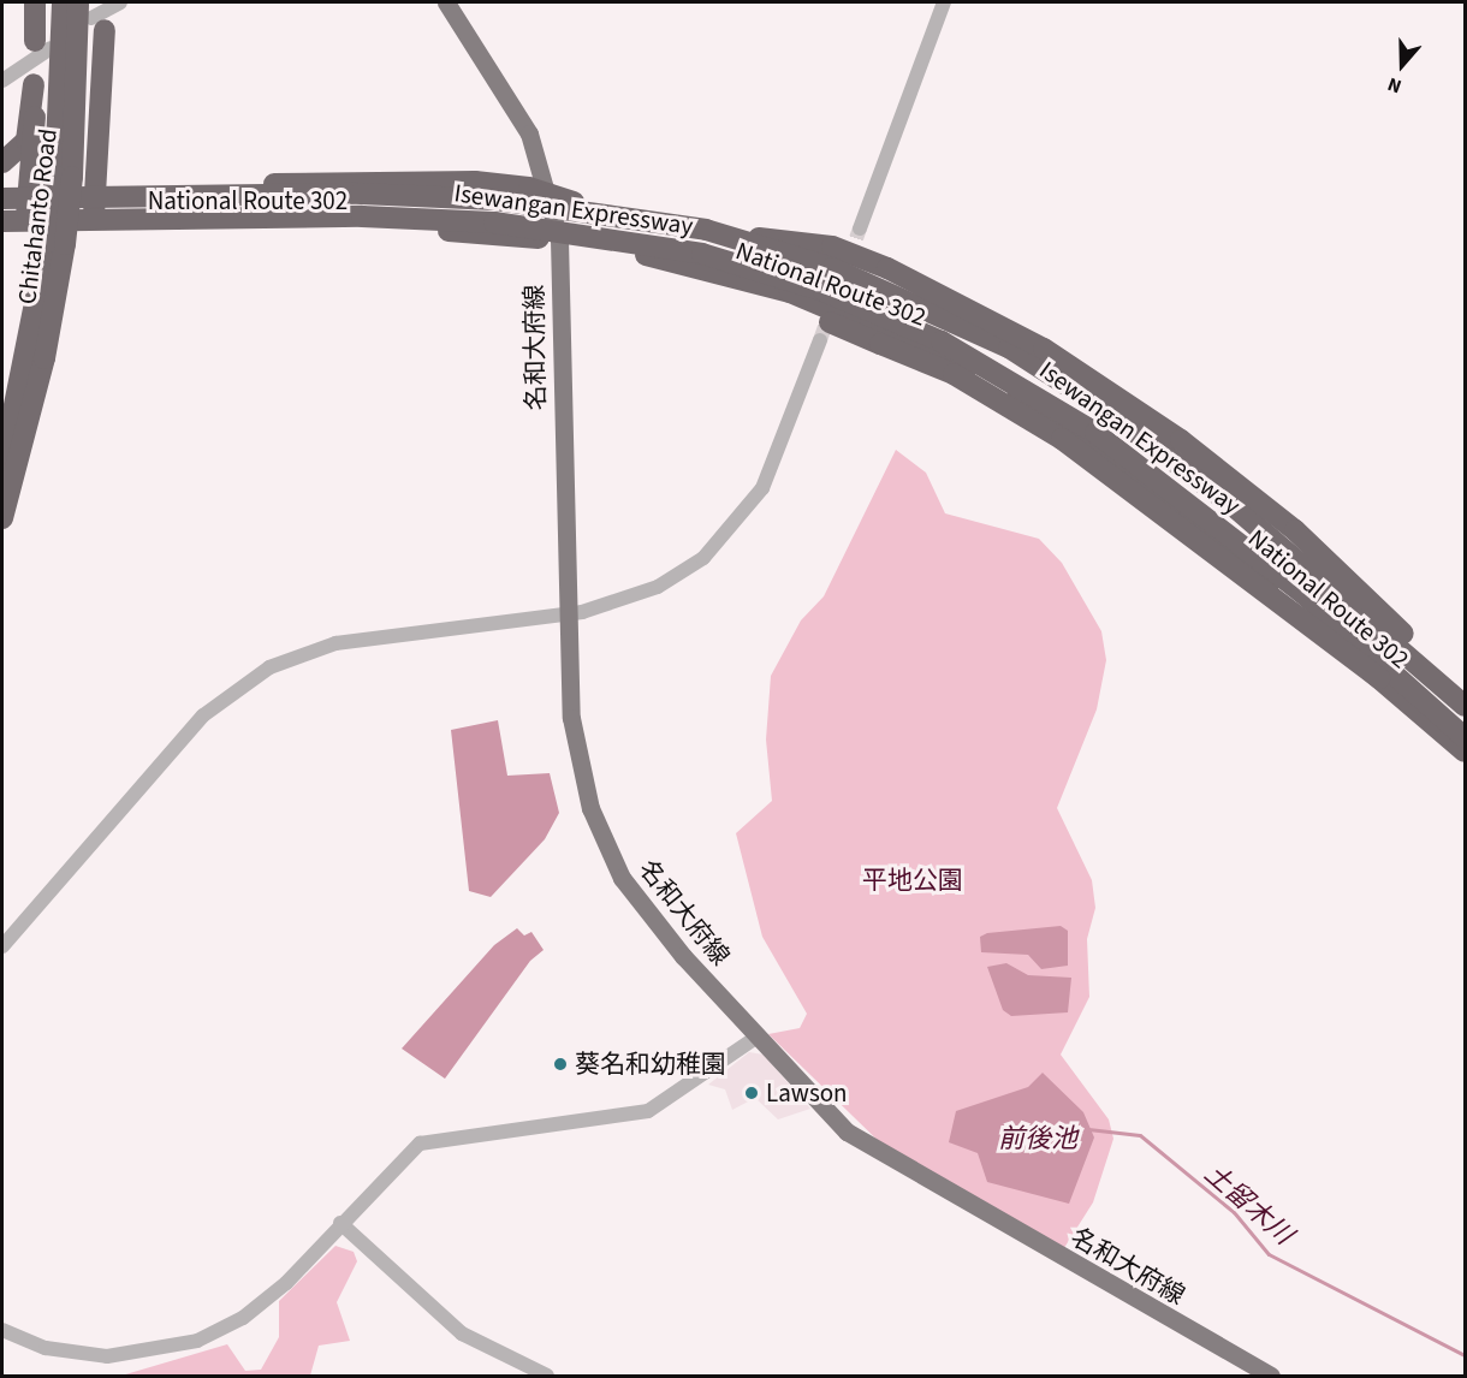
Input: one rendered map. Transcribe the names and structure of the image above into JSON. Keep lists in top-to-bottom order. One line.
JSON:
{"streets":{"highway":["National Route 302","Isewangan Expressway","Chitahanto Road"],"main road":["名和大府線"]},"crossings":[["National Route 302","Isewangan Expressway"],["National Route 302","名和大府線"]],"water":["前後池","土留木川"],"parks":["平地公園"],"places":["葵名和幼稚園","Lawson"],"north":"bottom"}
